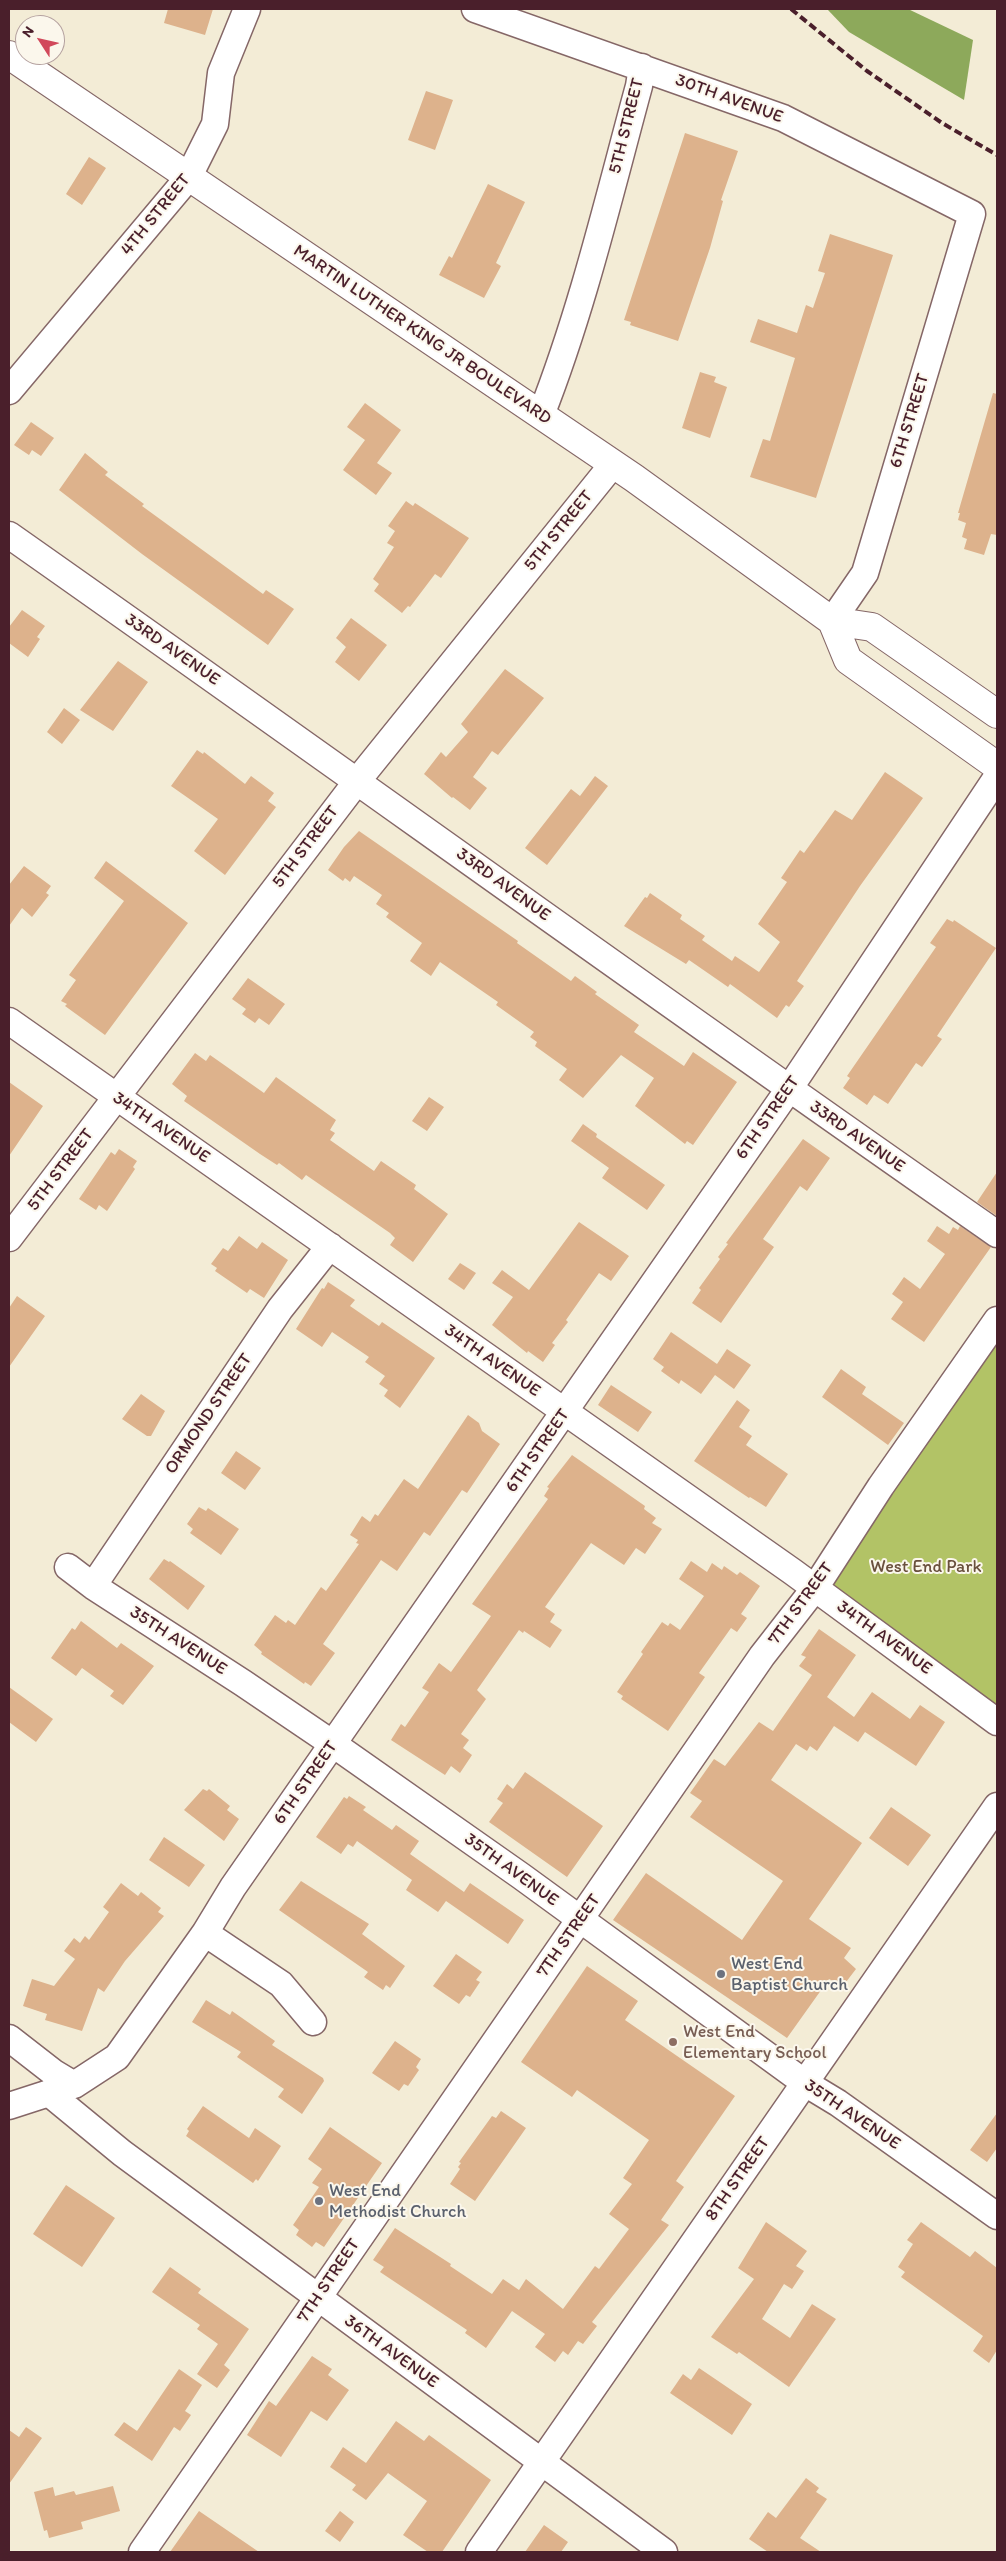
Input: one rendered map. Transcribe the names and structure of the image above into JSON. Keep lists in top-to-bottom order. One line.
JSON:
{"streets":{"main road":["MARTIN LUTHER KING JR BOULEVARD"],"street":["30TH AVENUE","5TH STREET","4TH STREET","6TH STREET","33RD AVENUE","34TH AVENUE","ORMOND STREET","7TH STREET","35TH AVENUE","8TH STREET","36TH AVENUE"]},"crossings":[["30TH AVENUE","5TH STREET"],["30TH AVENUE","6TH STREET"],["5TH STREET","MARTIN LUTHER KING JR BOULEVARD"],["5TH STREET","33RD AVENUE"],["5TH STREET","34TH AVENUE"],["4TH STREET","MARTIN LUTHER KING JR BOULEVARD"],["MARTIN LUTHER KING JR BOULEVARD","6TH STREET"],["6TH STREET","33RD AVENUE"],["6TH STREET","34TH AVENUE"],["6TH STREET","35TH AVENUE"],["6TH STREET","36TH AVENUE"],["34TH AVENUE","ORMOND STREET"],["34TH AVENUE","7TH STREET"],["ORMOND STREET","35TH AVENUE"],["7TH STREET","35TH AVENUE"],["7TH STREET","36TH AVENUE"],["35TH AVENUE","8TH STREET"],["8TH STREET","36TH AVENUE"]],"parks":["West End Park"],"places":["West End Baptist Church","West End Elementary School","West End Methodist Church"],"north":"top left"}
